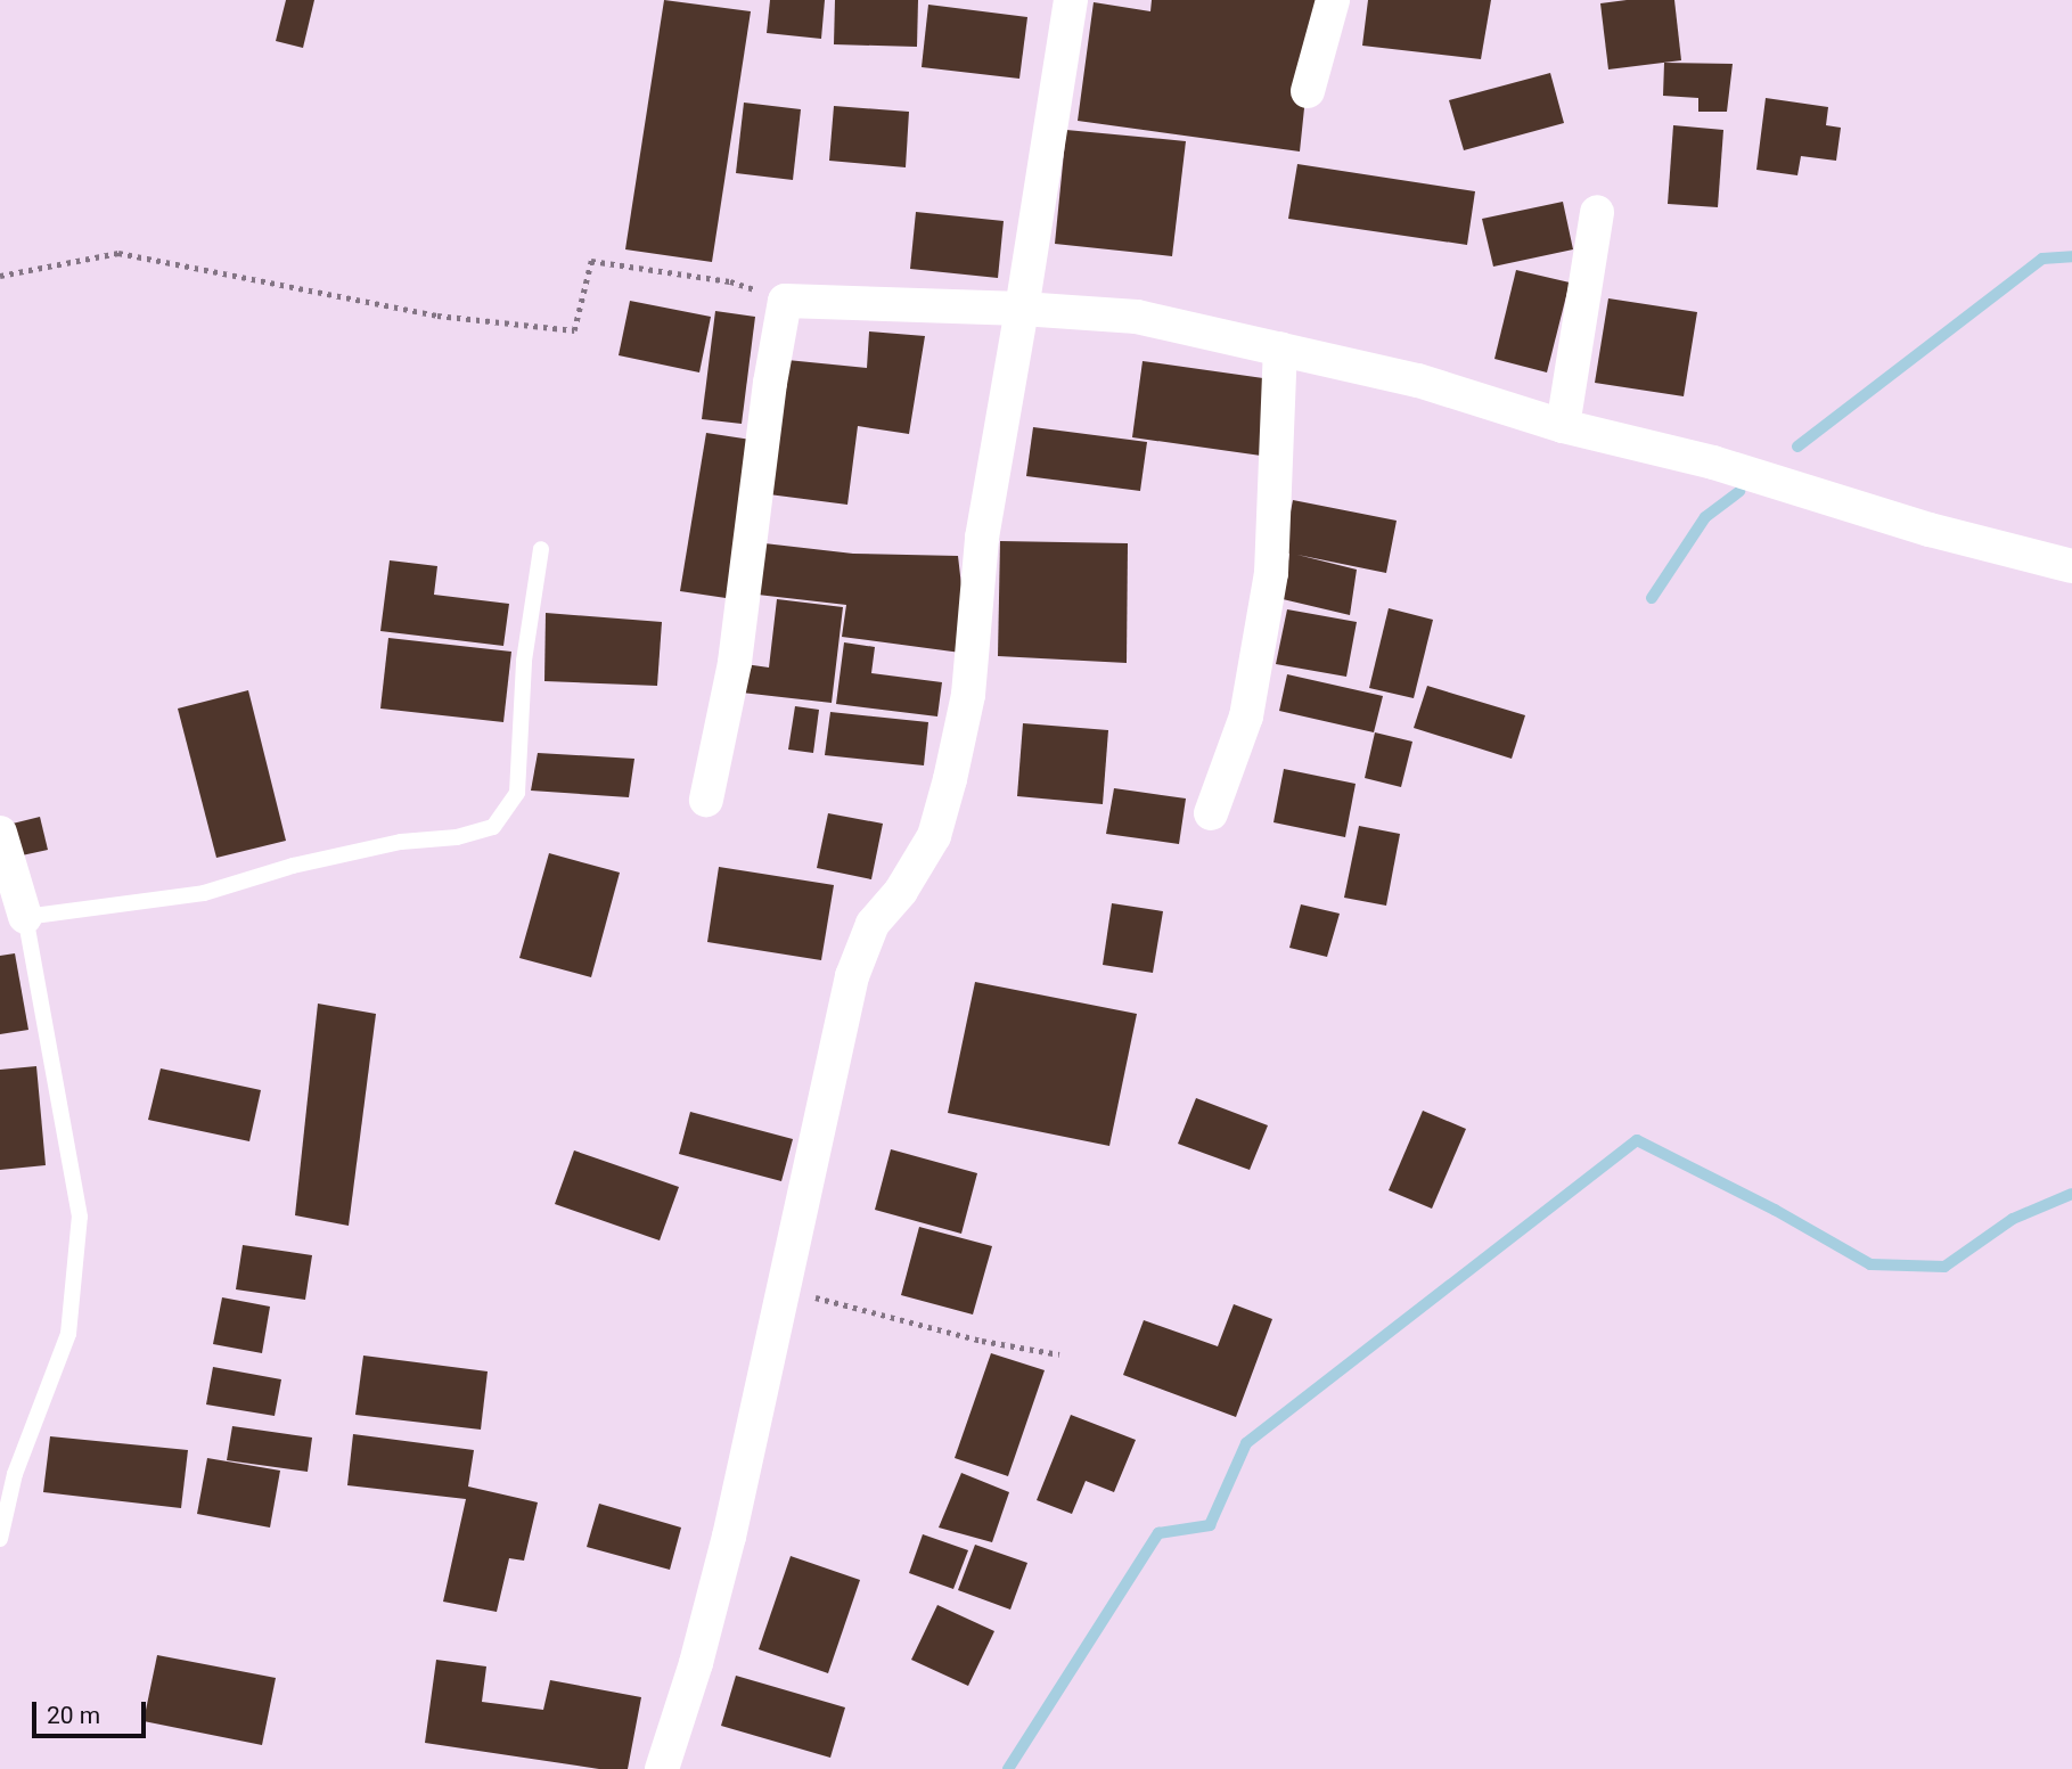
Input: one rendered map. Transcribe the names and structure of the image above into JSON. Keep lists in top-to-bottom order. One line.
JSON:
{"scale_bar":"20 m"}
